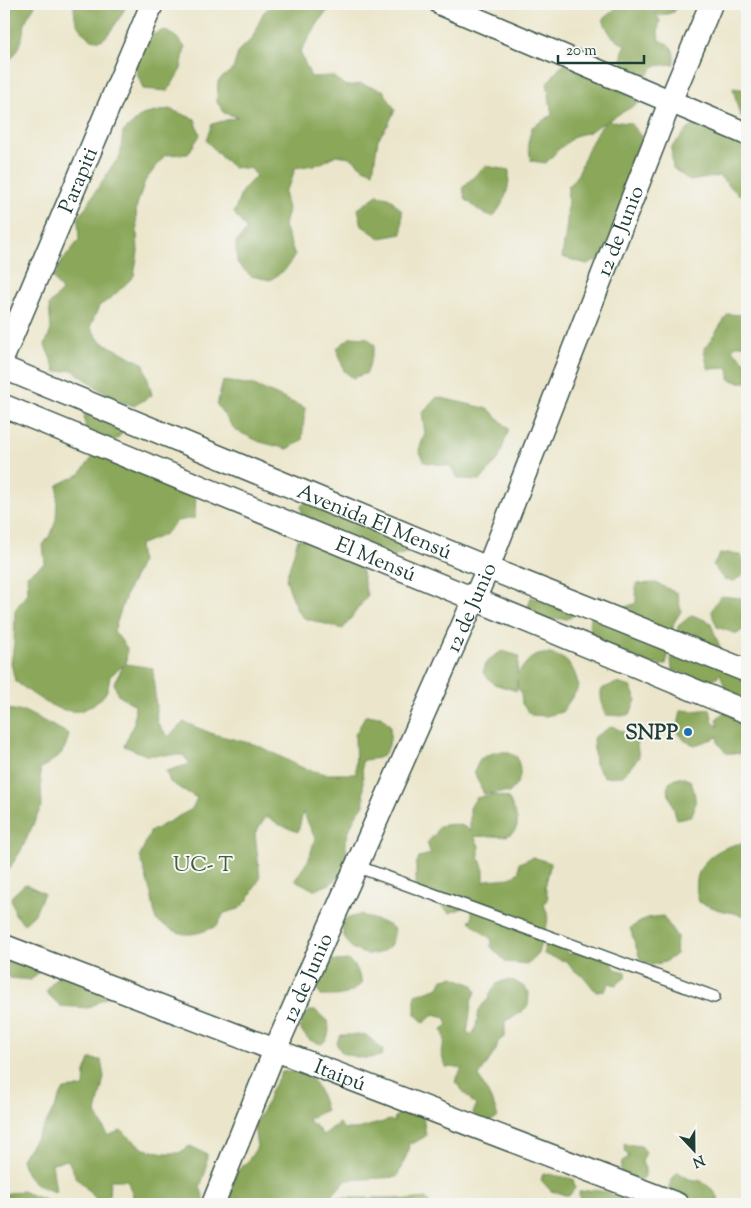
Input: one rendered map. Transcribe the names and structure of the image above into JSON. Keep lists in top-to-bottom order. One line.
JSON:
{"streets":{"street":["Parapiti","12 de Junio","Avenida El Mensú","El Mensú","Itaipú"]},"crossings":[["12 de Junio","Avenida El Mensú"],["12 de Junio","El Mensú"],["12 de Junio","Itaipú"]],"parks":["UC- T"],"places":["SNPP"],"scale_bar":"20 m","north":"bottom"}
